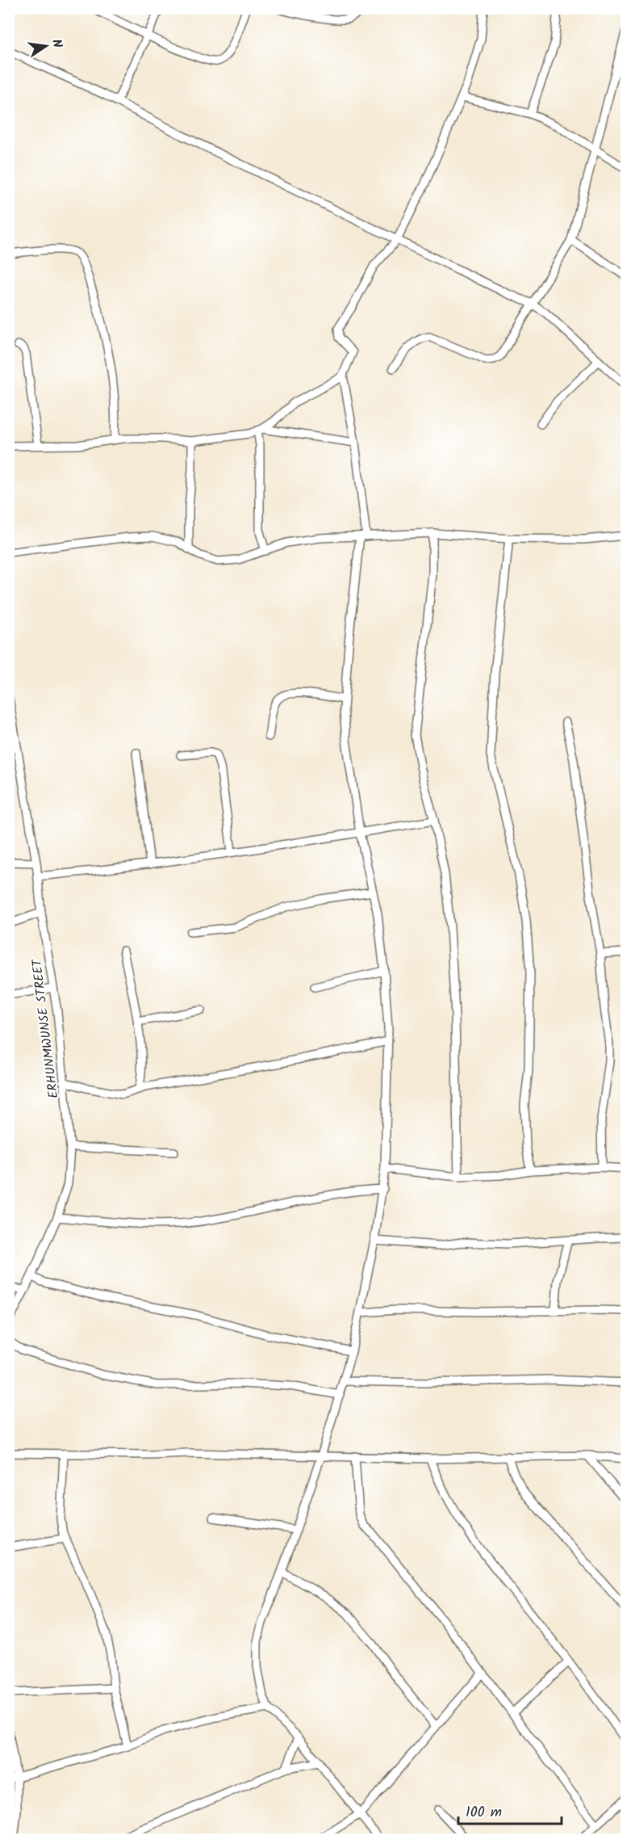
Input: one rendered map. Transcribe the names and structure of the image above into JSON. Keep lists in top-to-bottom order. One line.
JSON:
{"streets":{"street":["ERHUNMWUNSE STREET"]},"scale_bar":"100 m","north":"right"}
